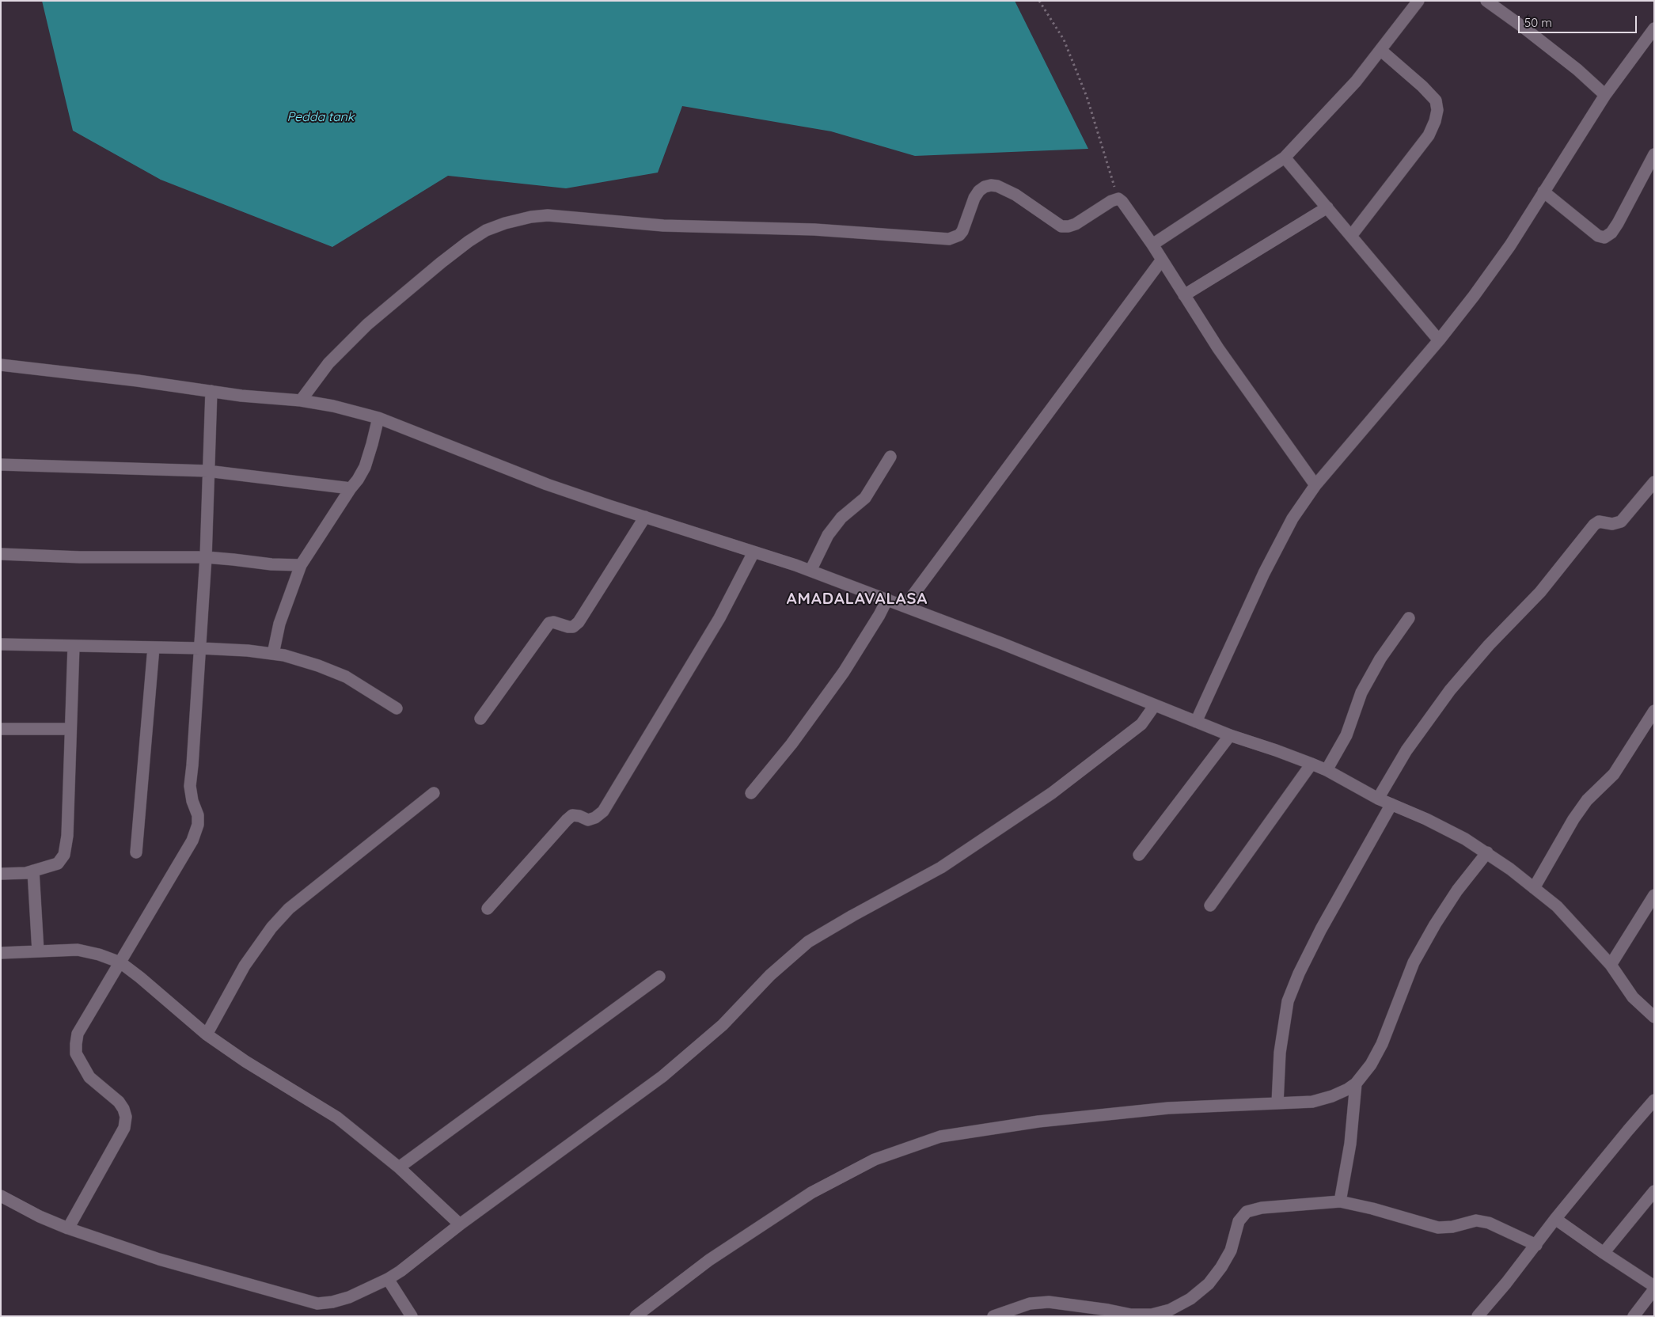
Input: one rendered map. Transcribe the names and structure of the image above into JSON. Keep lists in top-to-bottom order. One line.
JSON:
{"districts":["AMADALAVALASA"],"water":["Pedda tank"],"scale_bar":"50 m"}
